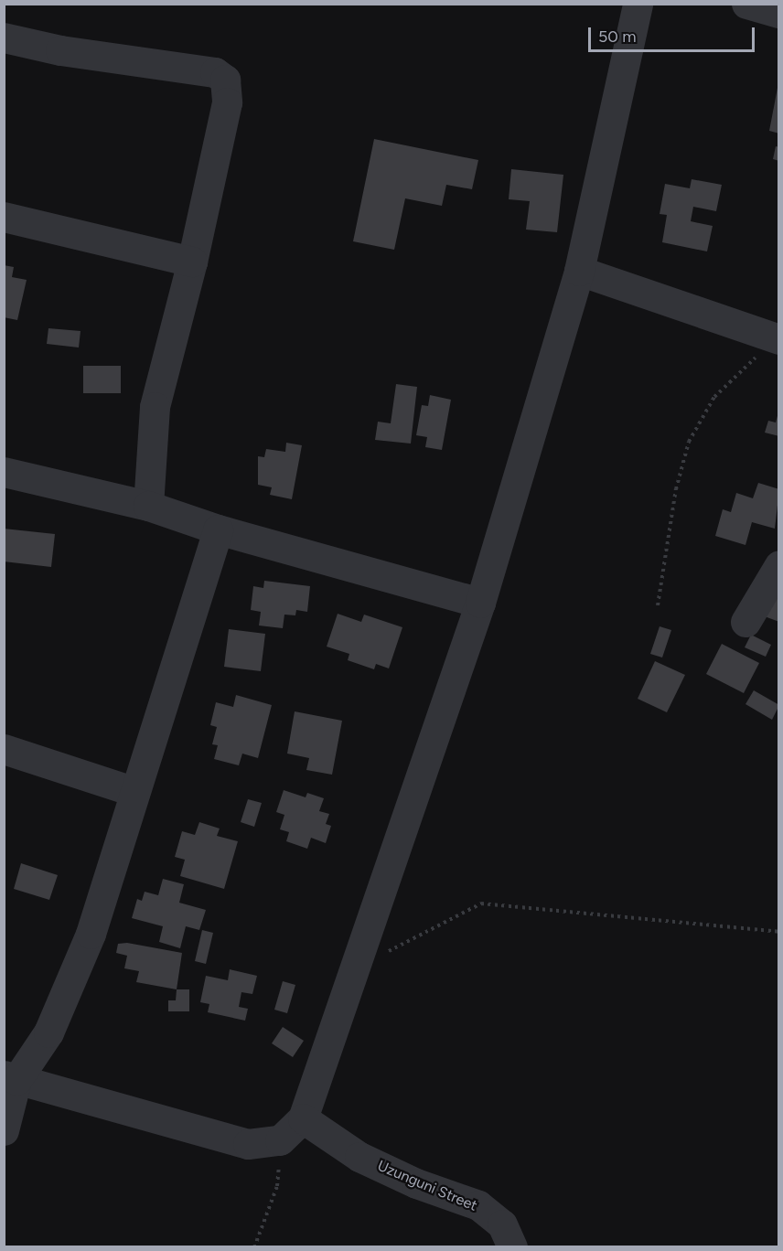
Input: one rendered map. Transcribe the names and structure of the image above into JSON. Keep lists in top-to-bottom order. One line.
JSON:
{"streets":{"street":["Uzunguni Street"]},"scale_bar":"50 m"}
